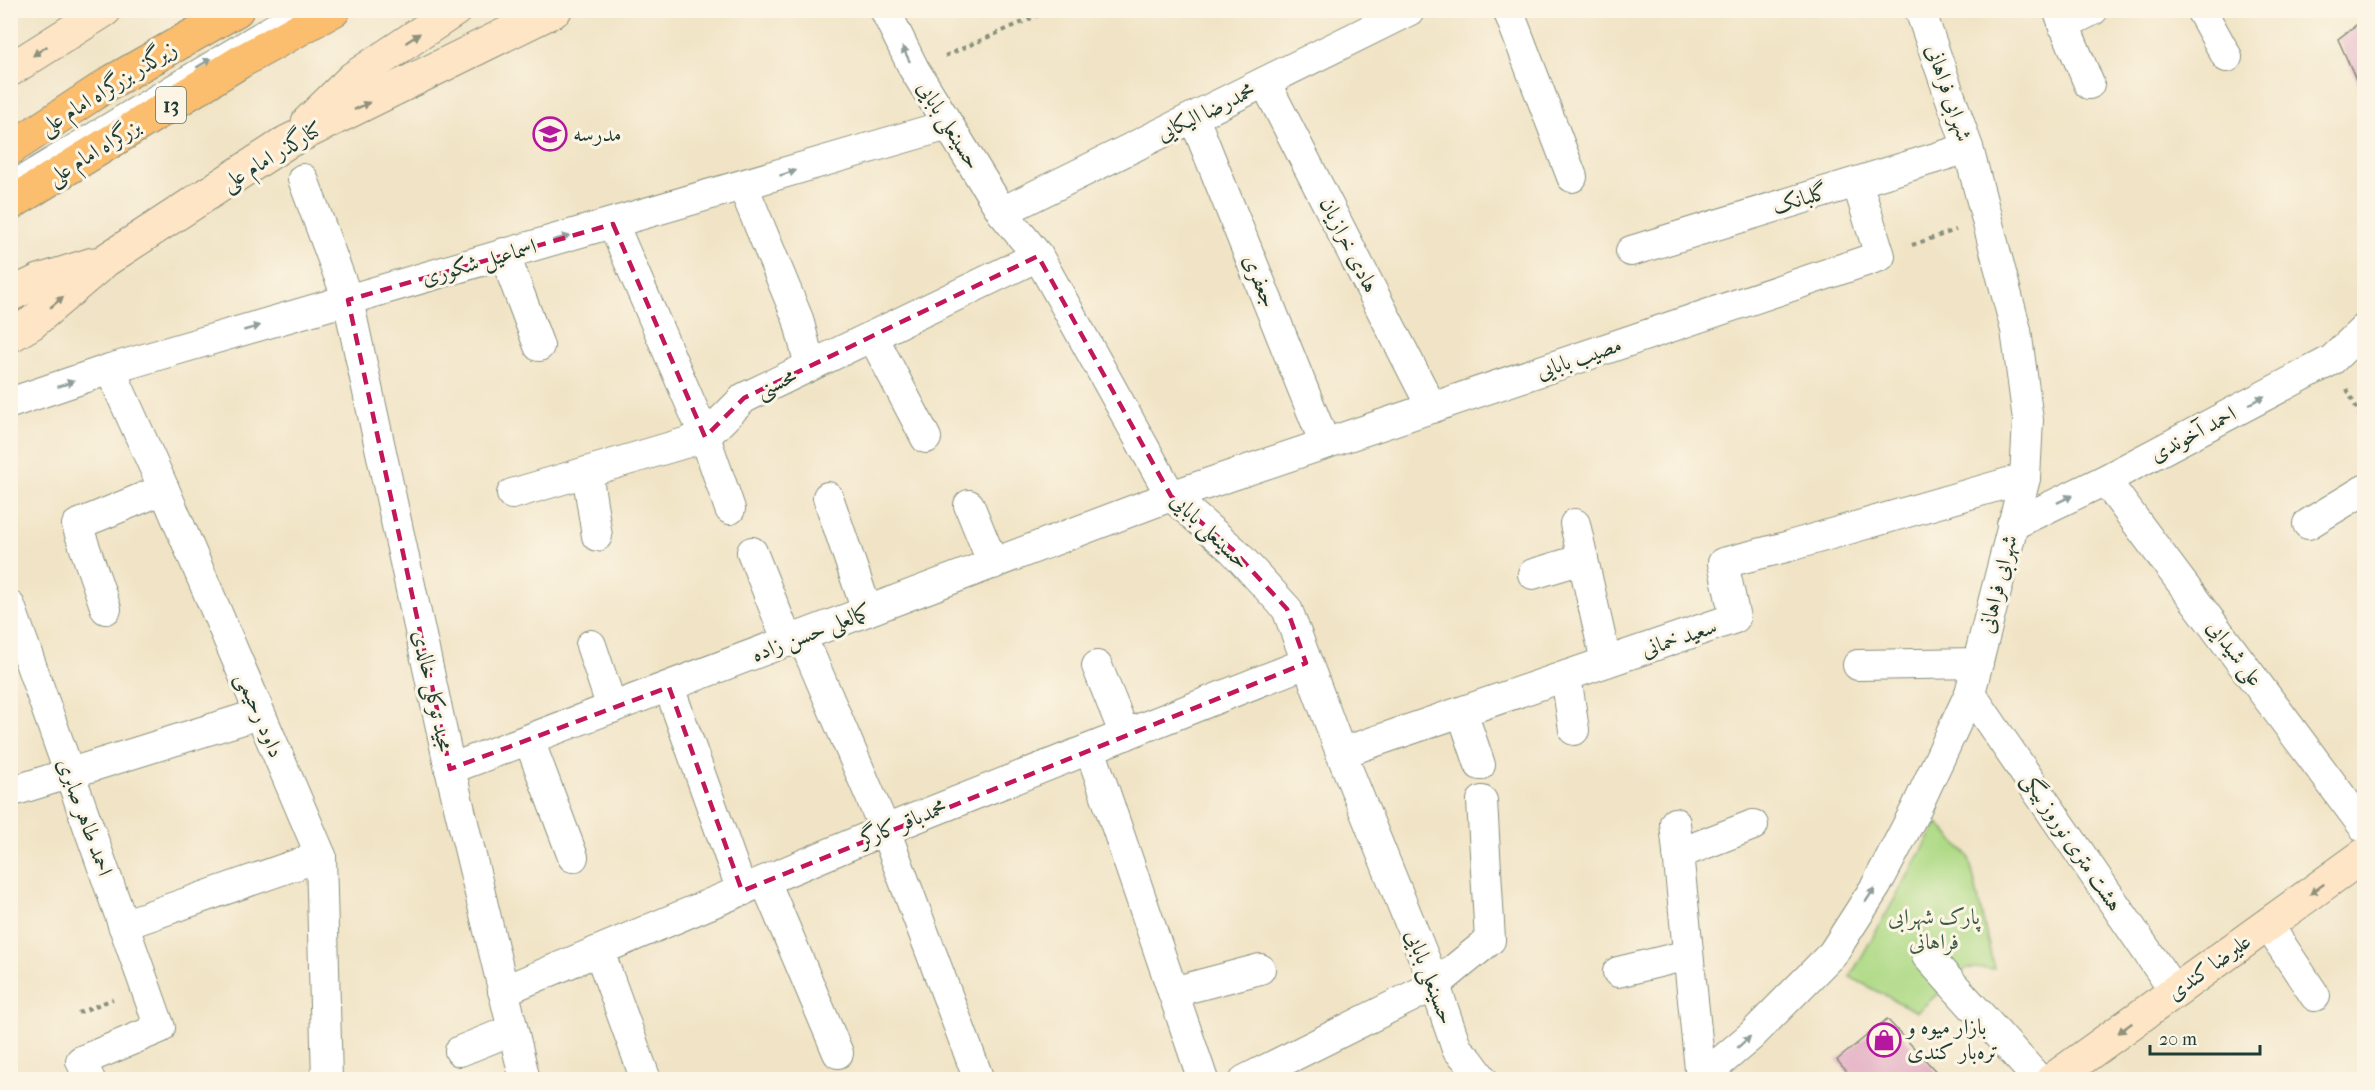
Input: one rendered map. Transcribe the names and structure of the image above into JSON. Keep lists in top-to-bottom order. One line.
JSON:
{"streets":{"highway":["زیرگذر بزرگراه امام علی","13","بزرگراه امام علی"],"main road":["کنارگذر امام علی","علیرضا کندی"],"street":["شهرابی فراهانی","محمدرضا الیکایی","حسینعلی بابایی","گلبانک","هادی خرازیان","اسماعیل شکوری","جعفری","مصیب بابایی","محسنی","احمد آخوندی","کمالعلی حسن زاده","سعید خمانی","علی شیدایی","مجید توکلی خالدی","داود رحیمی","احمد طاهر صابری","محمدباقر کارگر","هشت متری نوروز بیگی"]},"crossings":[["شهرابی فراهانی","گلبانک"],["شهرابی فراهانی","احمد آخوندی"],["شهرابی فراهانی","سعید خمانی"],["شهرابی فراهانی","هشت متری نوروز بیگی"],["محمدرضا الیکایی","حسینعلی بابایی"],["محمدرضا الیکایی","هادی خرازیان"],["محمدرضا الیکایی","جعفری"],["حسینعلی بابایی","اسماعیل شکوری"],["حسینعلی بابایی","مصیب بابایی"],["حسینعلی بابایی","محسنی"],["حسینعلی بابایی","کمالعلی حسن زاده"],["حسینعلی بابایی","سعید خمانی"],["حسینعلی بابایی","محمدباقر کارگر"],["هادی خرازیان","مصیب بابایی"],["اسماعیل شکوری","مجید توکلی خالدی"],["اسماعیل شکوری","داود رحیمی"],["جعفری","مصیب بابایی"],["مصیب بابایی","کمالعلی حسن زاده"],["احمد آخوندی","علی شیدایی"],["کمالعلی حسن زاده","مجید توکلی خالدی"],["مجید توکلی خالدی","محمدباقر کارگر"],["هشت متری نوروز بیگی","علیرضا کندی"]],"one_way":["شهرابی فراهانی","اسماعیل شکوری","احمد آخوندی","علیرضا کندی"],"parks":["پارک شهرابی فراهانی"],"places":{"school or university":["مدرسه"],"shop":["بازار میوه و تره‌بار کندی"]},"scale_bar":"20 m"}
